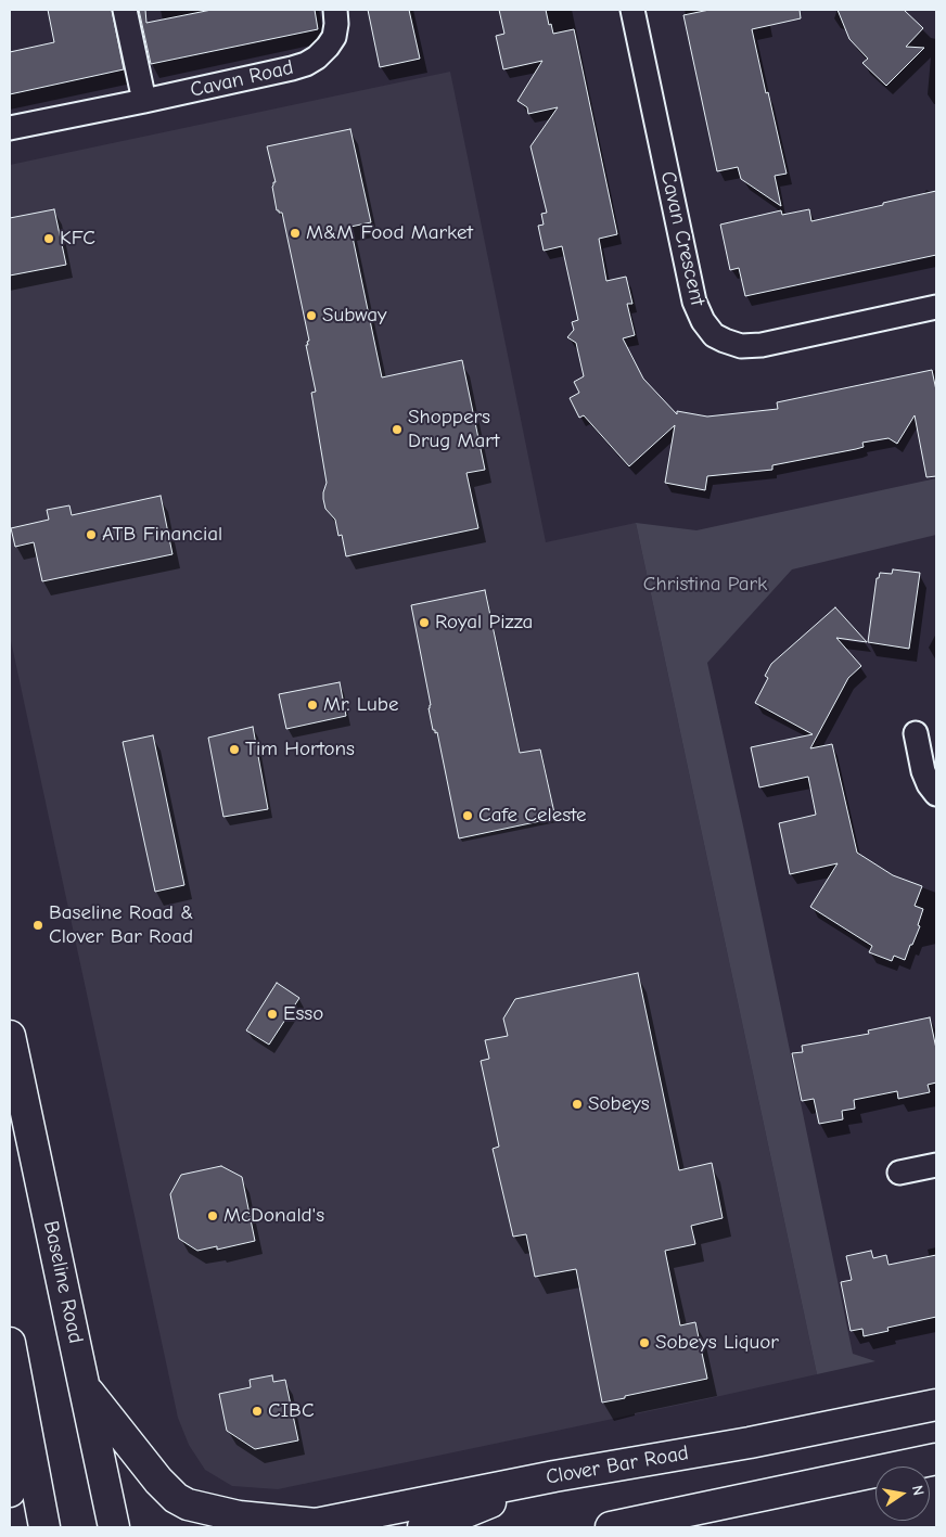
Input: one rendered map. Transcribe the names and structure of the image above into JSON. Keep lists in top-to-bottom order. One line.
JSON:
{"streets":{"main road":["Baseline Road","Clover Bar Road"],"street":["Cavan Road","Cavan Crescent"]},"crossings":[["Baseline Road","Clover Bar Road"]],"parks":["Christina Park"],"places":["M&M Food Market","KFC","Subway","Shoppers Drug Mart","ATB Financial","Royal Pizza","Mr. Lube","Tim Hortons","Cafe Celeste","Baseline Road & Clover Bar Road","Esso","Sobeys","McDonald's","Sobeys Liquor","CIBC"],"north":"right"}
